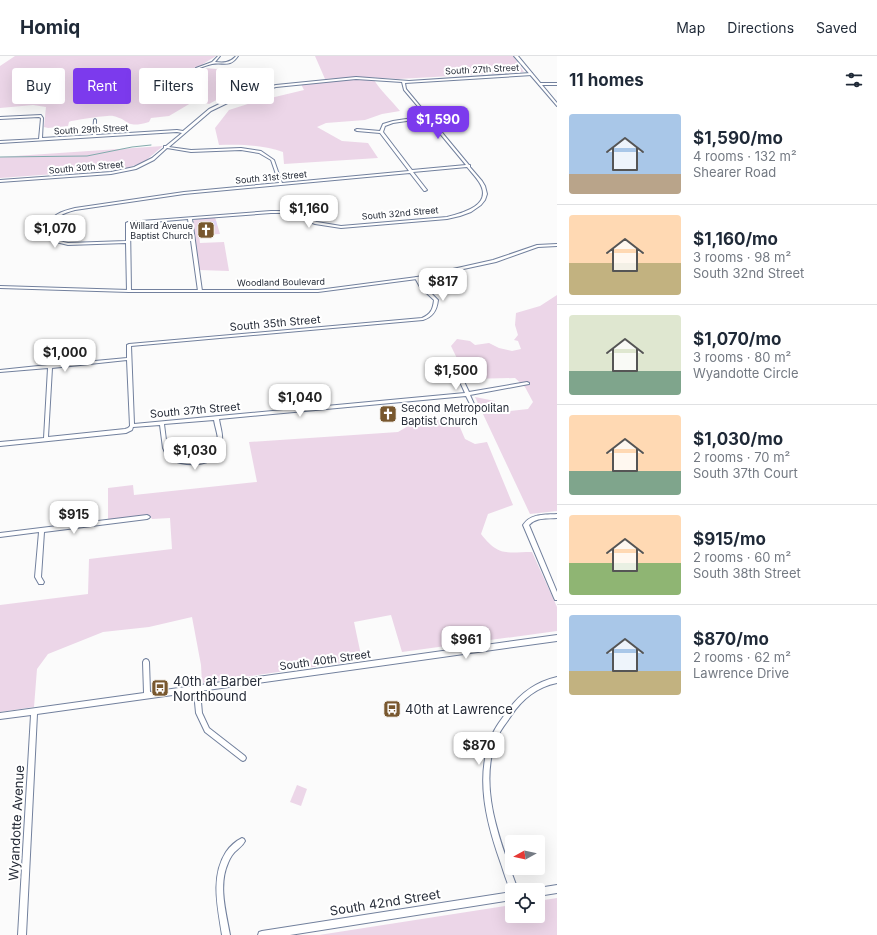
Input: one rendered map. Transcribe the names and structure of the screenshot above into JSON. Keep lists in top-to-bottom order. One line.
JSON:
{"streets":{"street":["South 27th Street","South 29th Street","South 30th Street","South 31st Street","South 32nd Street","Woodland Boulevard","South 35th Street","South 37th Street","South 40th Street","Wyandotte Avenue","South 42nd Street"]},"crossings":[["South 27th Street","South 30th Street"],["South 29th Street","South 30th Street"],["South 31st Street","South 32nd Street"],["Woodland Boulevard","South 35th Street"],["South 40th Street","Wyandotte Avenue"]],"places":{"church":["Willard Avenue Baptist Church","Second Metropolitan Baptist Church"],"bus stop":["40th at Barber Northbound","40th at Lawrence"]},"north":"left","page":{"header":"Homiq","nav":["Map","Directions","Saved"],"heading":"11 homes","chip":["Buy","Rent","Filters","New"],"list":[{"name":"$1,590/mo","note":"4 rooms · 132 m² · Shearer Road"},{"name":"$1,160/mo","note":"3 rooms · 98 m² · South 32nd Street"},{"name":"$1,070/mo","note":"3 rooms · 80 m² · Wyandotte Circle"},{"name":"$1,030/mo","note":"2 rooms · 70 m² · South 37th Court"},{"name":"$915/mo","note":"2 rooms · 60 m² · South 38th Street"},{"name":"$870/mo","note":"2 rooms · 62 m² · Lawrence Drive"}],"price":["$1,590","$1,160","$1,070","$817","$1,000","$1,500","$1,040","$1,030","$915","$961","$870"]}}
